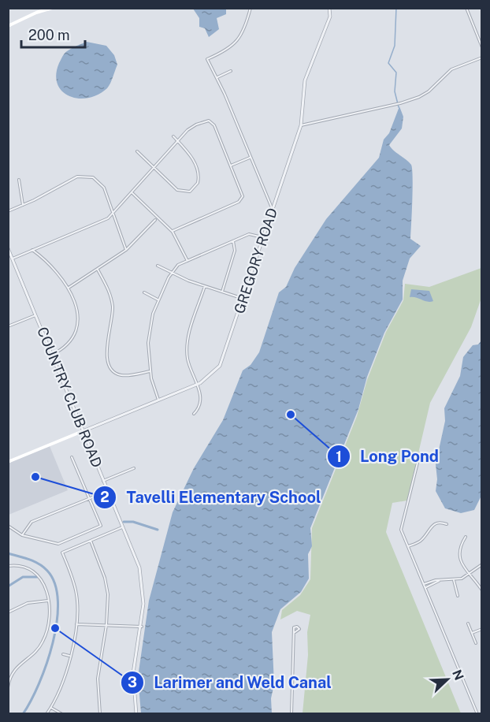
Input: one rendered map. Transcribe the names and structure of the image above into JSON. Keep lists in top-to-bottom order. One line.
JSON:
{"streets":{"street":["GREGORY ROAD","COUNTRY CLUB ROAD"]},"crossings":[["GREGORY ROAD","COUNTRY CLUB ROAD"]],"places":["Long Pond","Tavelli Elementary School","Larimer and Weld Canal"],"scale_bar":"200 m","north":"top right"}
